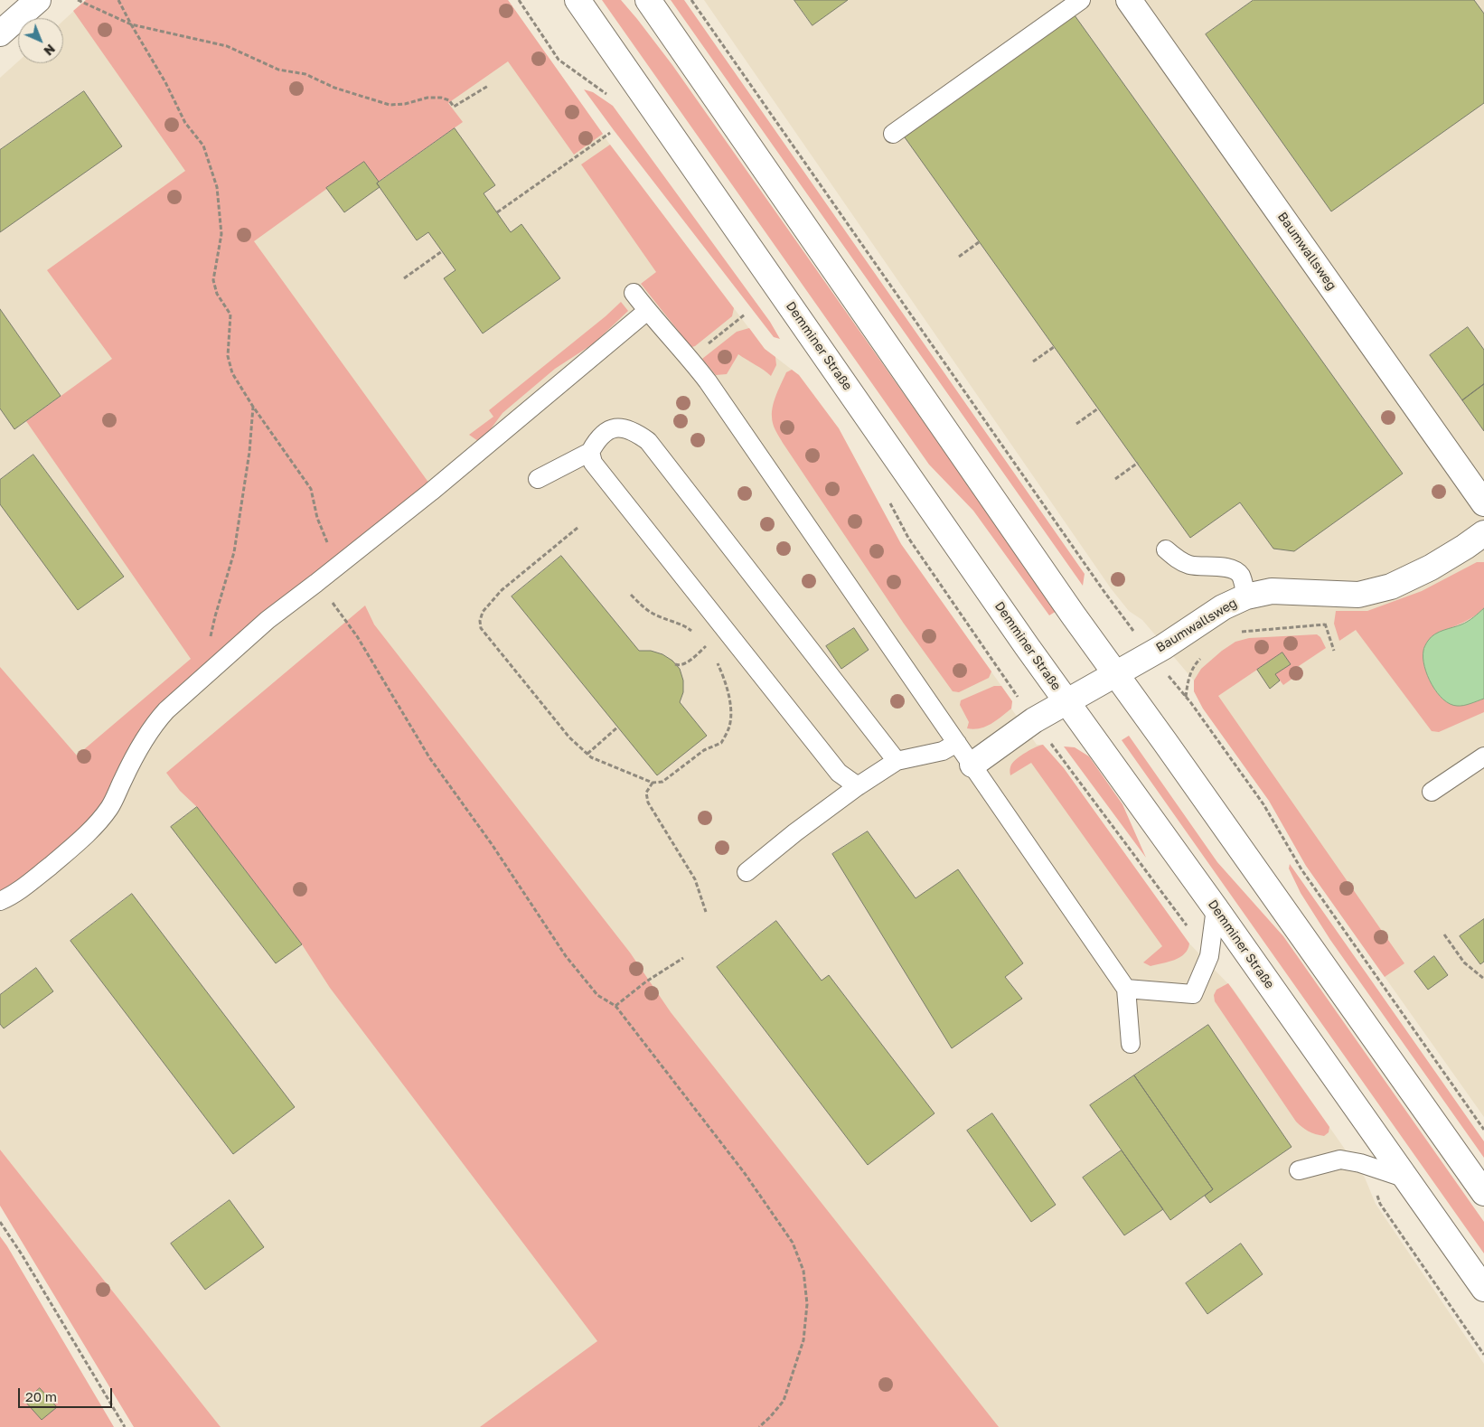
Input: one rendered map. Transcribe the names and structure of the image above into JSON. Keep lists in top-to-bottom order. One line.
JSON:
{"streets":{"main road":["Baumwallsweg","Demminer Straße"]},"crossings":[["Baumwallsweg","Demminer Straße"]],"scale_bar":"20 m","north":"bottom right"}
